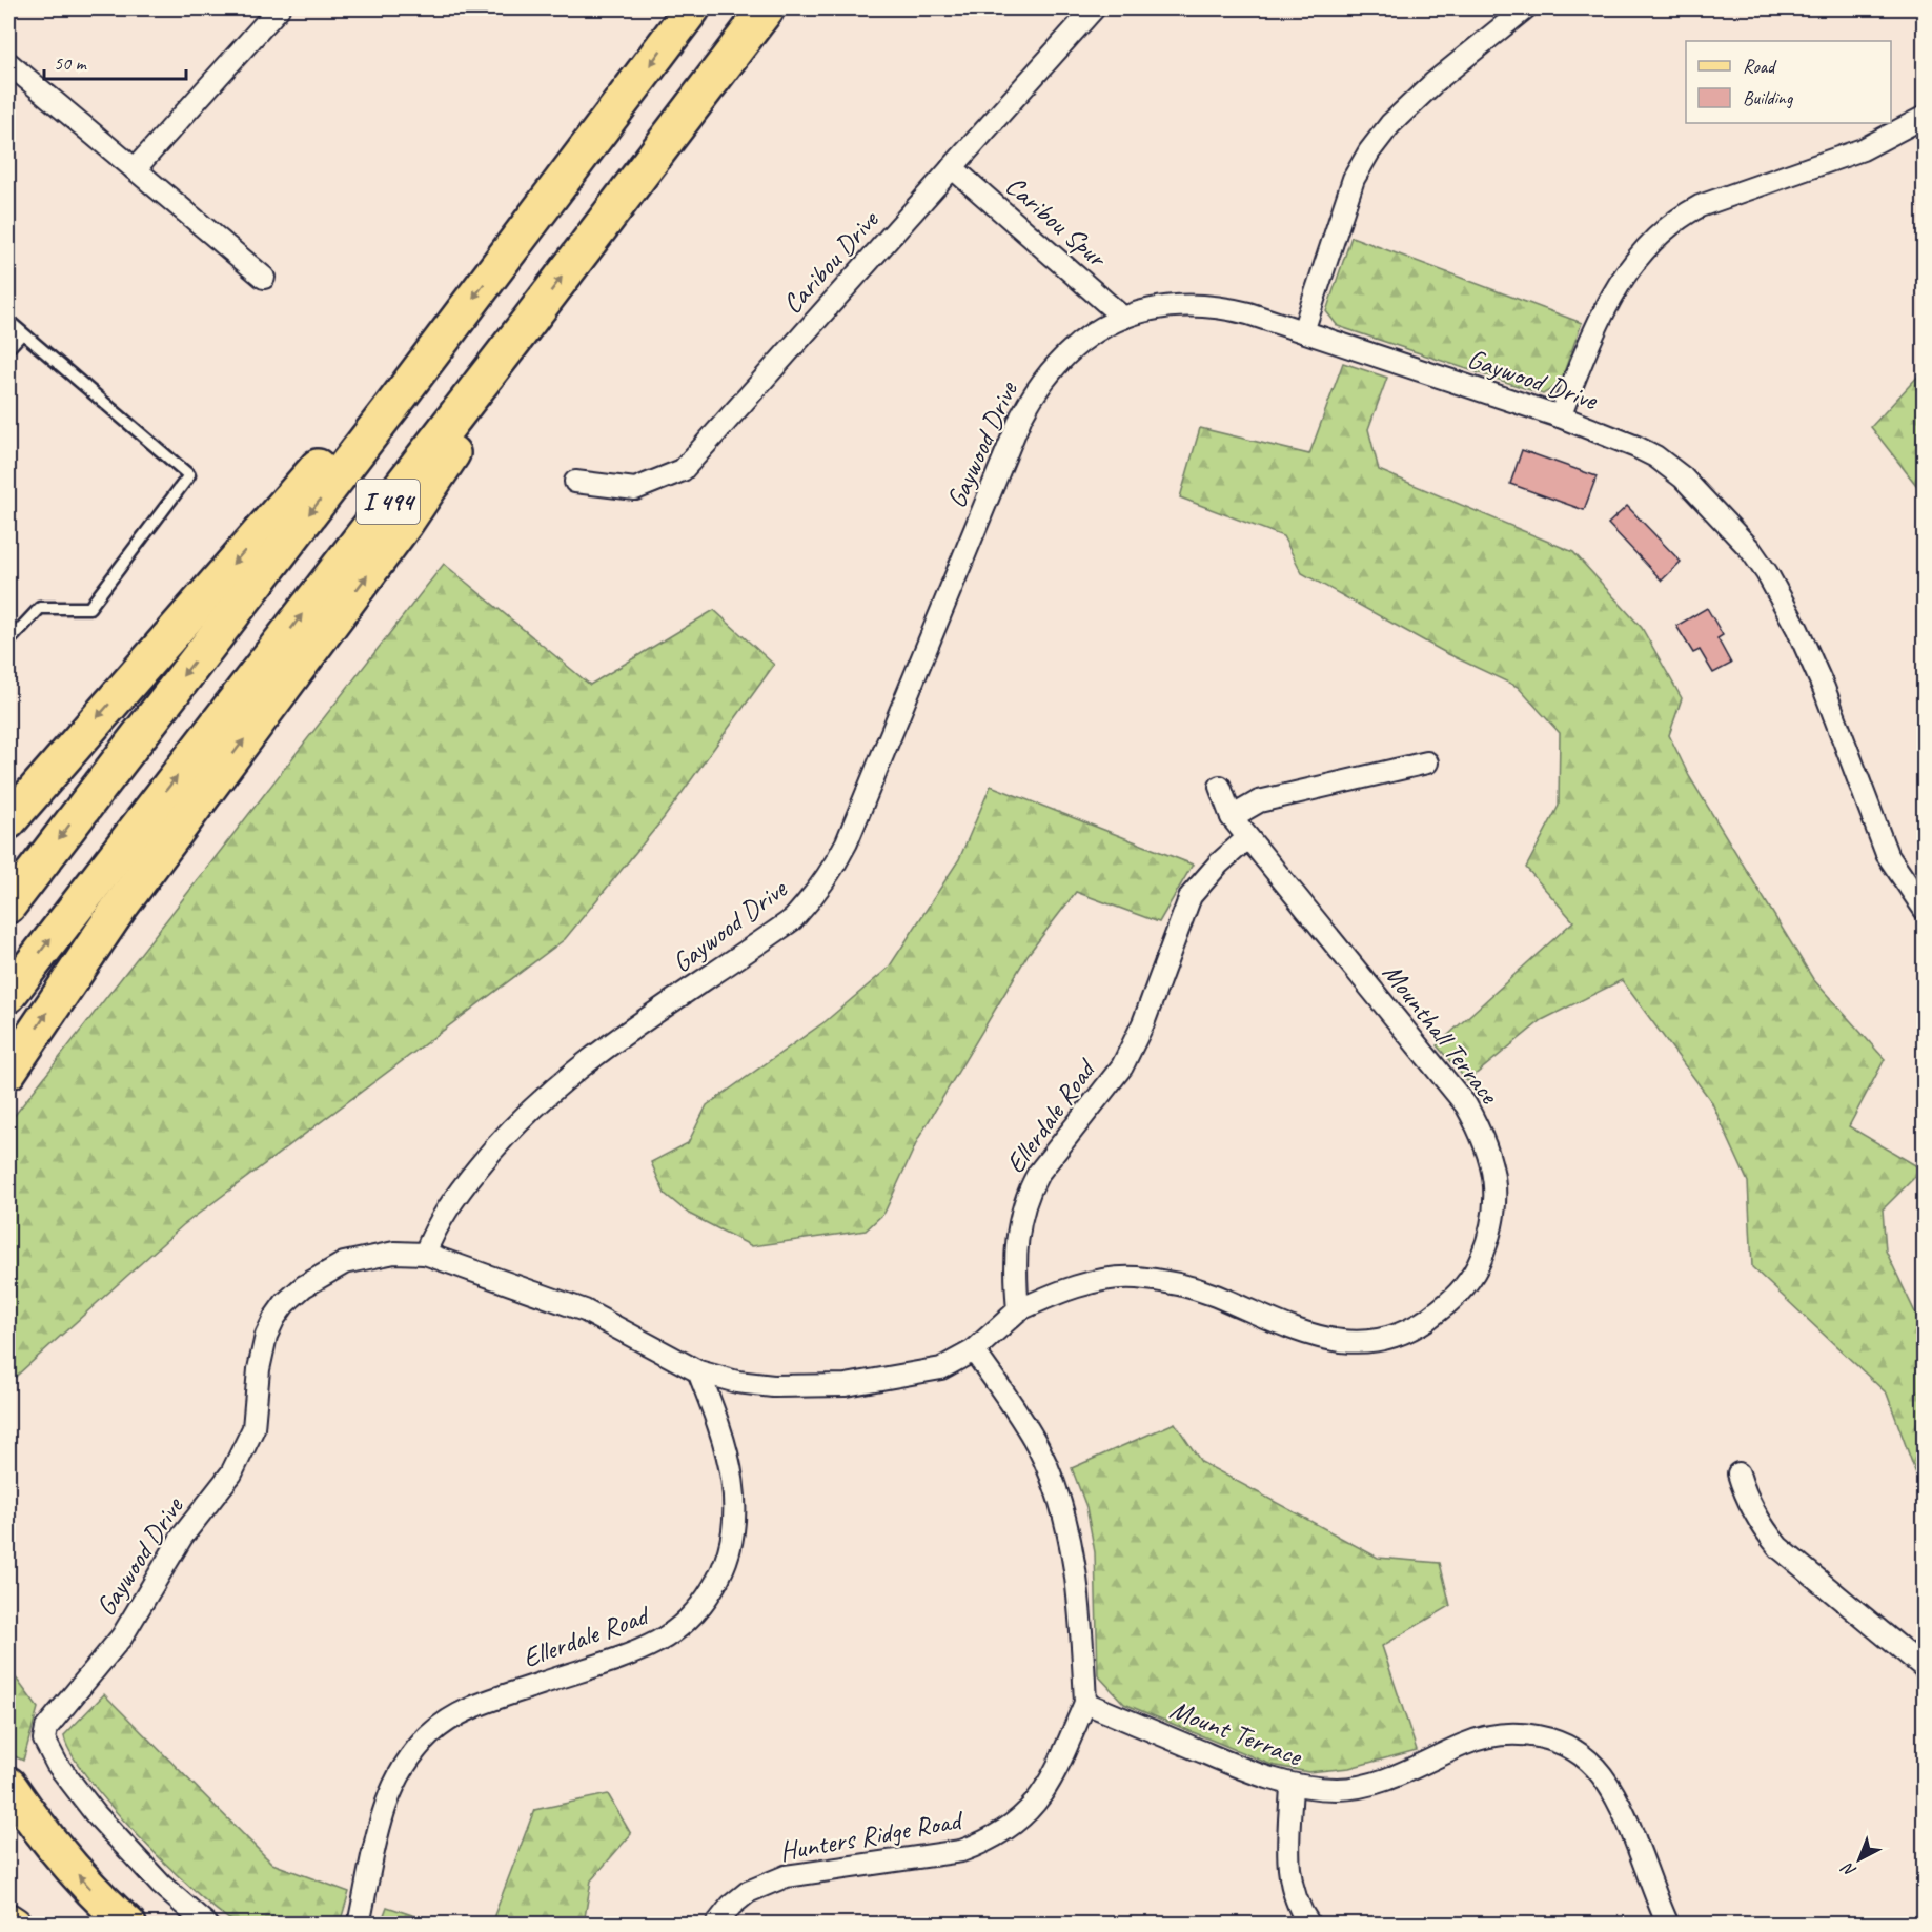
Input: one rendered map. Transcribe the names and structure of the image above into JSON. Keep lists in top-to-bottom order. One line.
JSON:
{"streets":{"highway":["I 494"],"street":["Caribou Spur","Caribou Drive","Gaywood Drive","Mounthall Terrace","Ellerdale Road","Mount Terrace","Hunters Ridge Road"]},"crossings":[["Caribou Spur","Caribou Drive"],["Caribou Spur","Gaywood Drive"],["Gaywood Drive","Ellerdale Road"],["Mounthall Terrace","Ellerdale Road"],["Mount Terrace","Hunters Ridge Road"]],"legend":["Road","Building"],"scale_bar":"50 m","north":"bottom left"}
